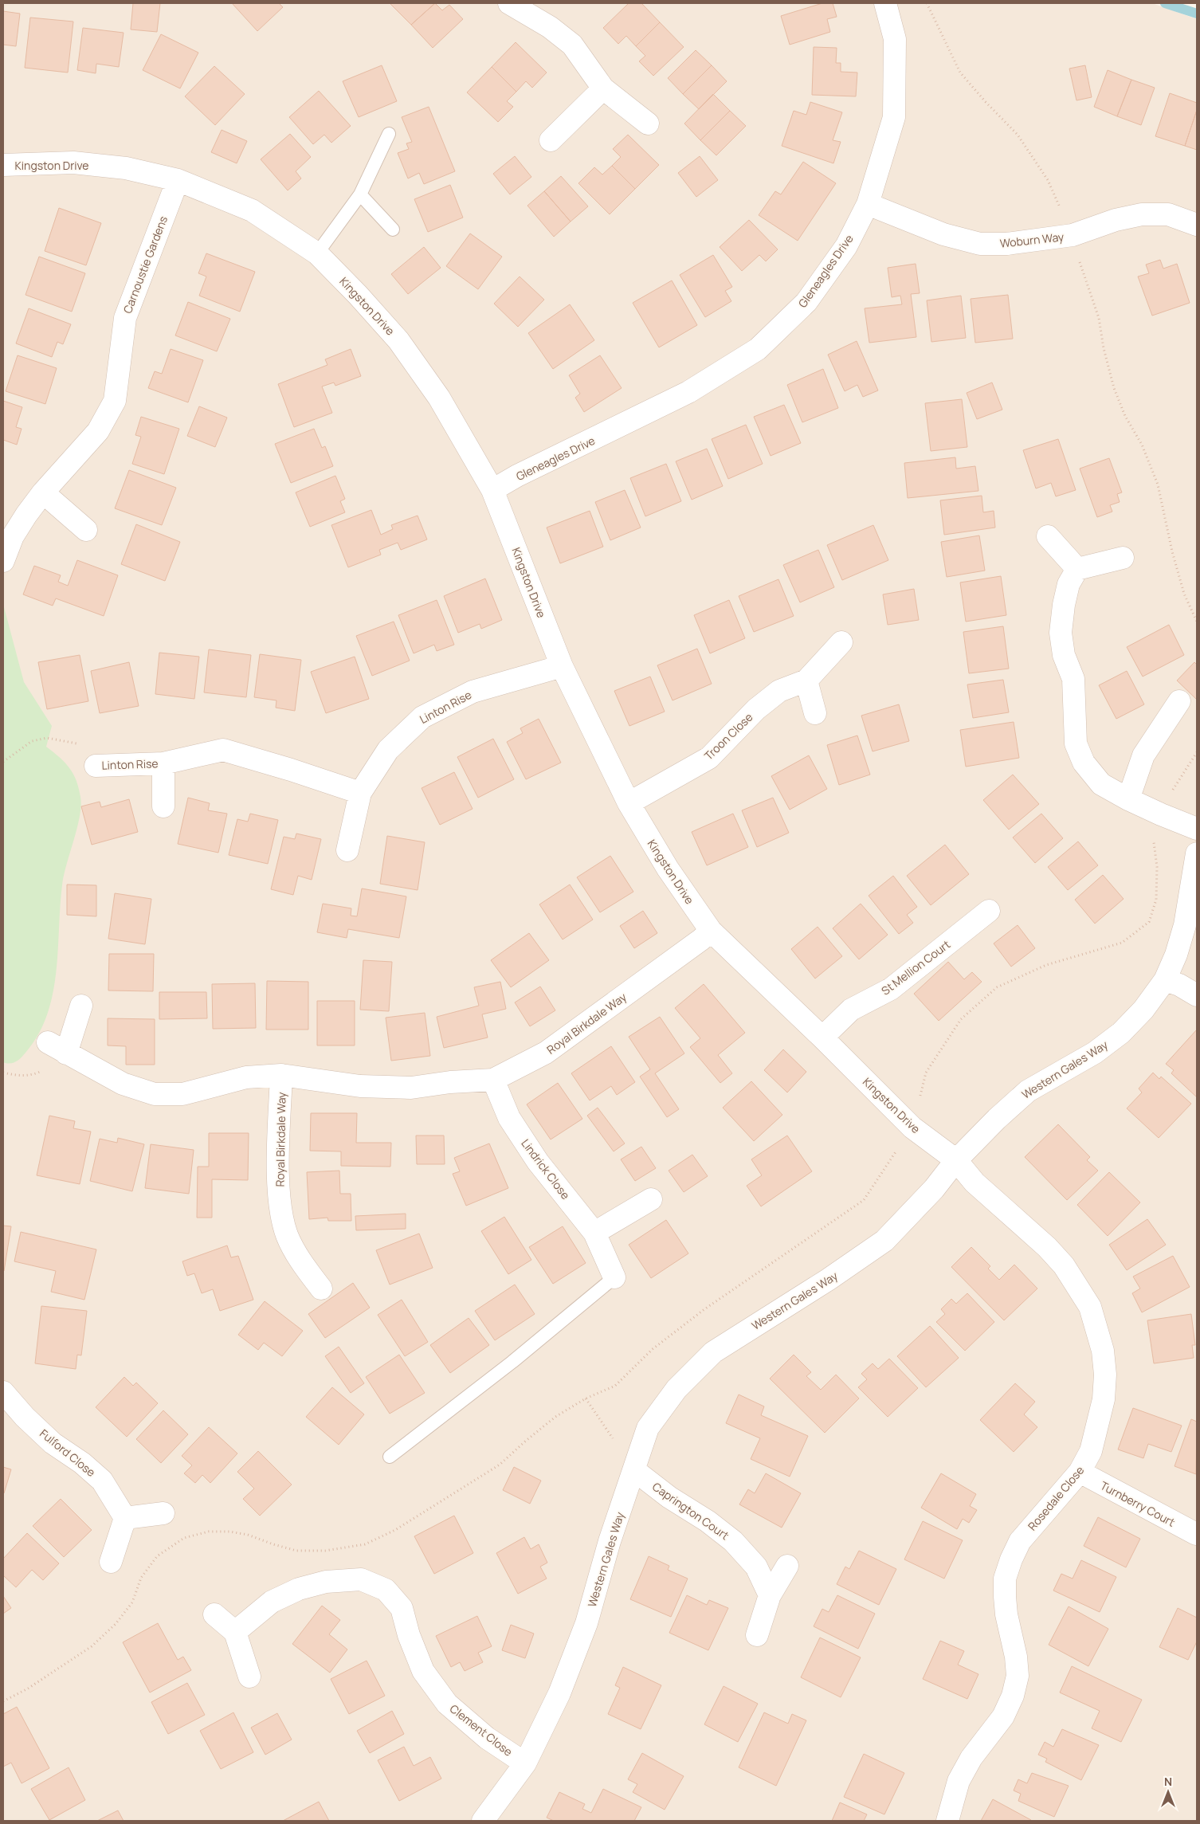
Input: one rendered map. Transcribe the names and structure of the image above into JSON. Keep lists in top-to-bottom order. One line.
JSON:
{"streets":{"street":["Kingston Drive","Woburn Way","Carnoustie Gardens","Gleneagles Drive","Linton Rise","Troon Close","St Mellion Court","Royal Birkdale Way","Western Gales Way","Lindrick Close","Fulford Close","Rosedale Close","Turnberry Court","Caprington Court","Clement Close"]},"crossings":[["Kingston Drive","Carnoustie Gardens"],["Kingston Drive","Gleneagles Drive"],["Kingston Drive","Linton Rise"],["Kingston Drive","Troon Close"],["Kingston Drive","St Mellion Court"],["Kingston Drive","Royal Birkdale Way"],["Kingston Drive","Western Gales Way"],["Kingston Drive","Rosedale Close"],["Woburn Way","Gleneagles Drive"],["Royal Birkdale Way","Lindrick Close"],["Western Gales Way","Rosedale Close"],["Western Gales Way","Caprington Court"],["Western Gales Way","Clement Close"],["Rosedale Close","Turnberry Court"]],"north":"top"}
